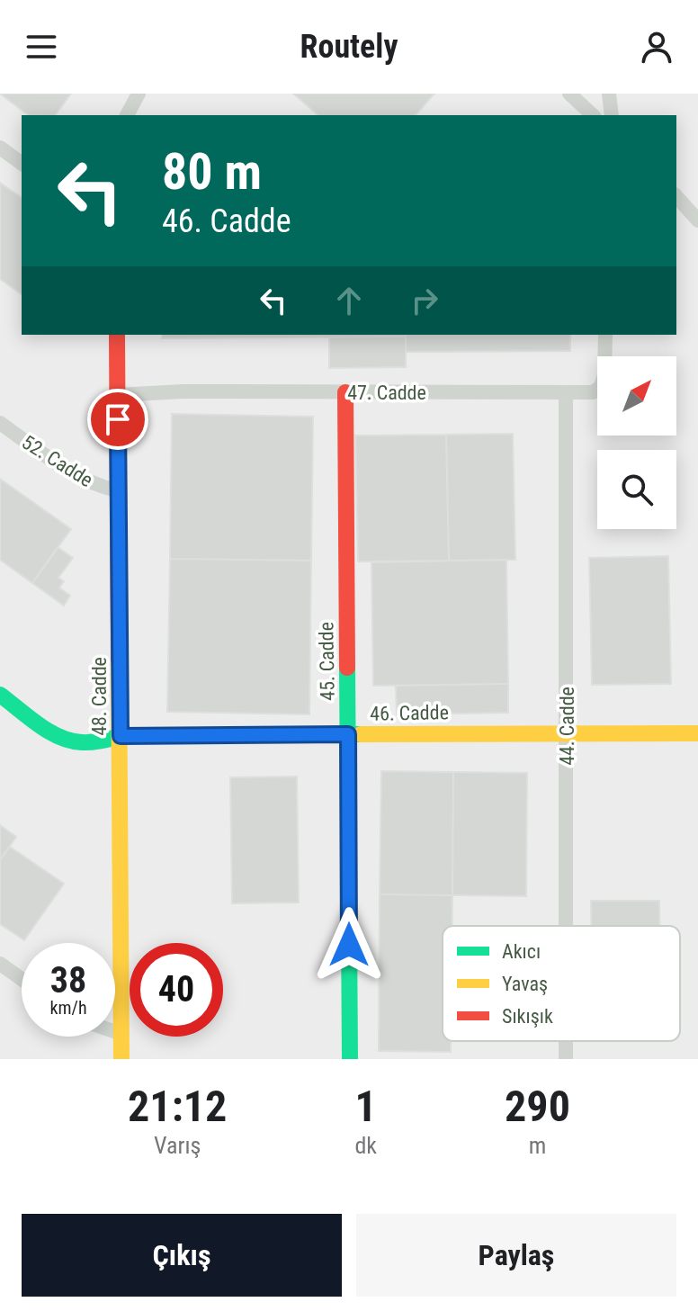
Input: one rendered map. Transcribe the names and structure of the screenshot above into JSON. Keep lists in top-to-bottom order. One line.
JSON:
{"streets":{"street":["47. Cadde","52. Cadde","45. Cadde","48. Cadde","46. Cadde","44. Cadde"]},"crossings":[["47. Cadde","45. Cadde"],["47. Cadde","48. Cadde"],["47. Cadde","44. Cadde"],["52. Cadde","48. Cadde"],["45. Cadde","46. Cadde"],["48. Cadde","46. Cadde"],["46. Cadde","44. Cadde"]],"legend":["Akıcı","Yavaş","Sıkışık"],"north":"top right","page":{"header":"Routely","turn":["80 m","46. Cadde"],"speed":"38 km/h","limit":"40","eta":["21:12","Varış","1","dk","290","m"],"buttons":["Çıkış","Paylaş"]}}
